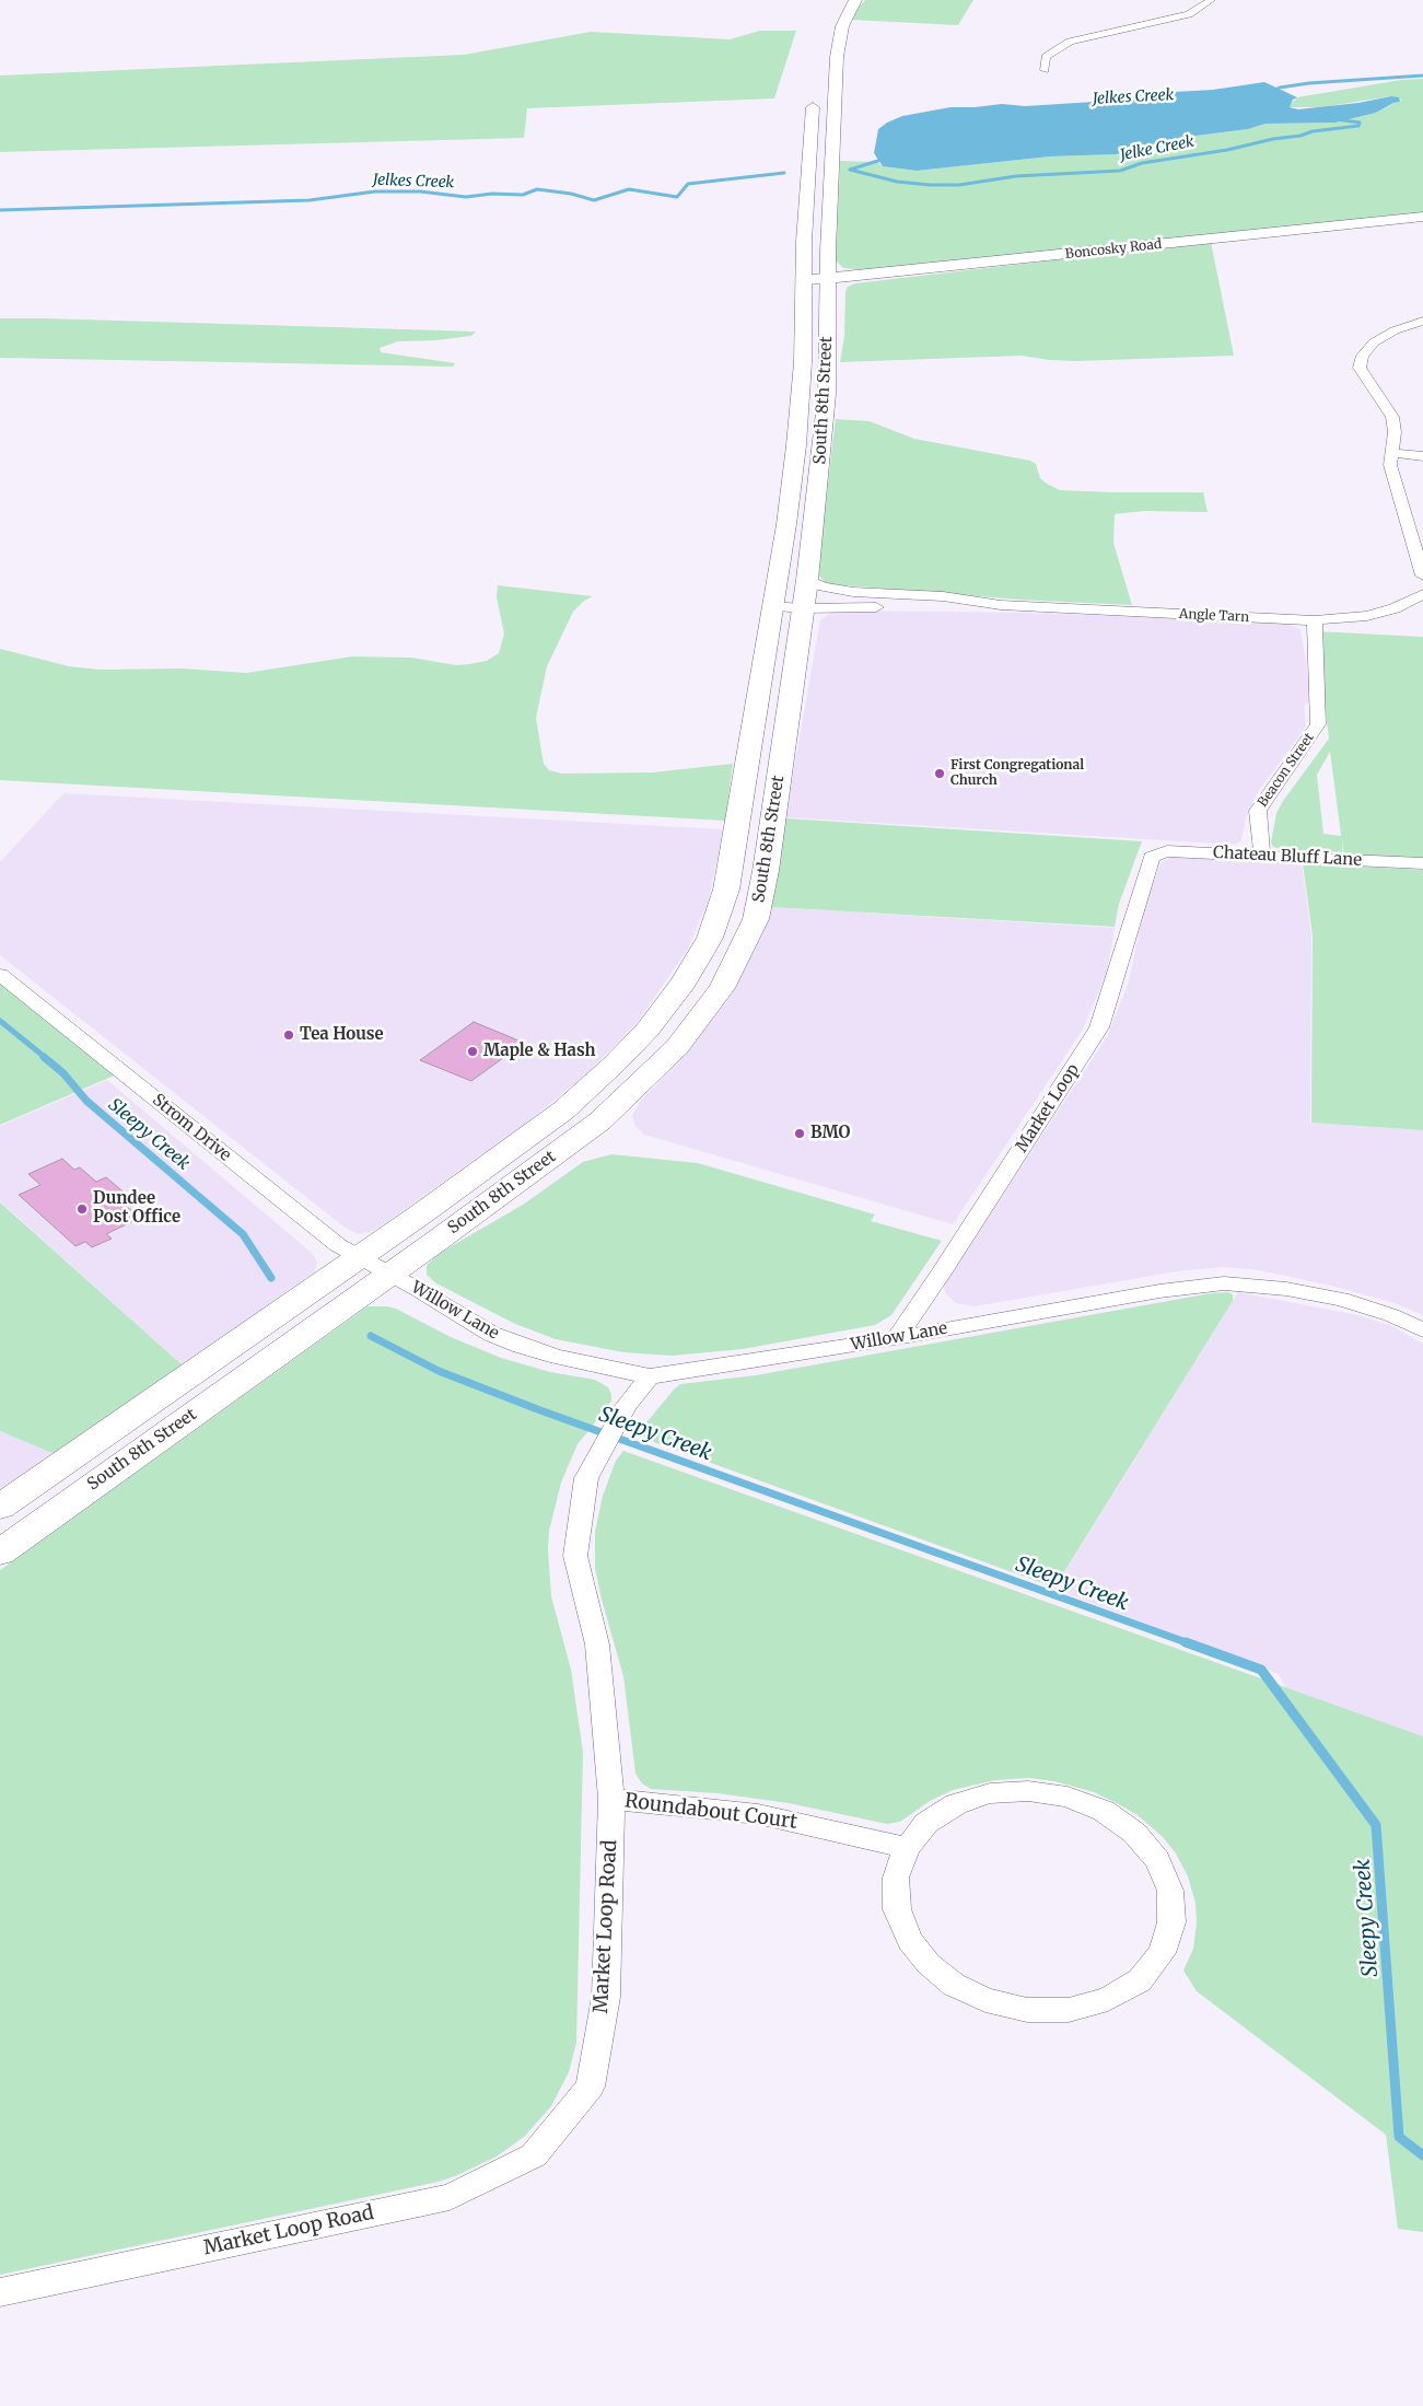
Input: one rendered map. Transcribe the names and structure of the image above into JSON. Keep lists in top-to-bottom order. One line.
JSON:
{"streets":{"main road":["South 8th Street"],"street":["Boncosky Road","Angle Tarn","Beacon Street","Chateau Bluff Lane","Market Loop","Strom Drive","Willow Lane","Roundabout Court","Market Loop Road"]},"crossings":[["Boncosky Road","South 8th Street"],["South 8th Street","Angle Tarn"],["South 8th Street","Strom Drive"],["South 8th Street","Willow Lane"],["Angle Tarn","Beacon Street"],["Beacon Street","Chateau Bluff Lane"],["Chateau Bluff Lane","Market Loop"],["Market Loop","Willow Lane"],["Strom Drive","Willow Lane"],["Willow Lane","Market Loop Road"],["Roundabout Court","Market Loop Road"]],"water":["Jelkes Creek","Jelke Creek","Sleepy Creek"],"places":["First Congregational Church","Tea House","Maple & Hash","BMO","Dundee Post Office"]}
